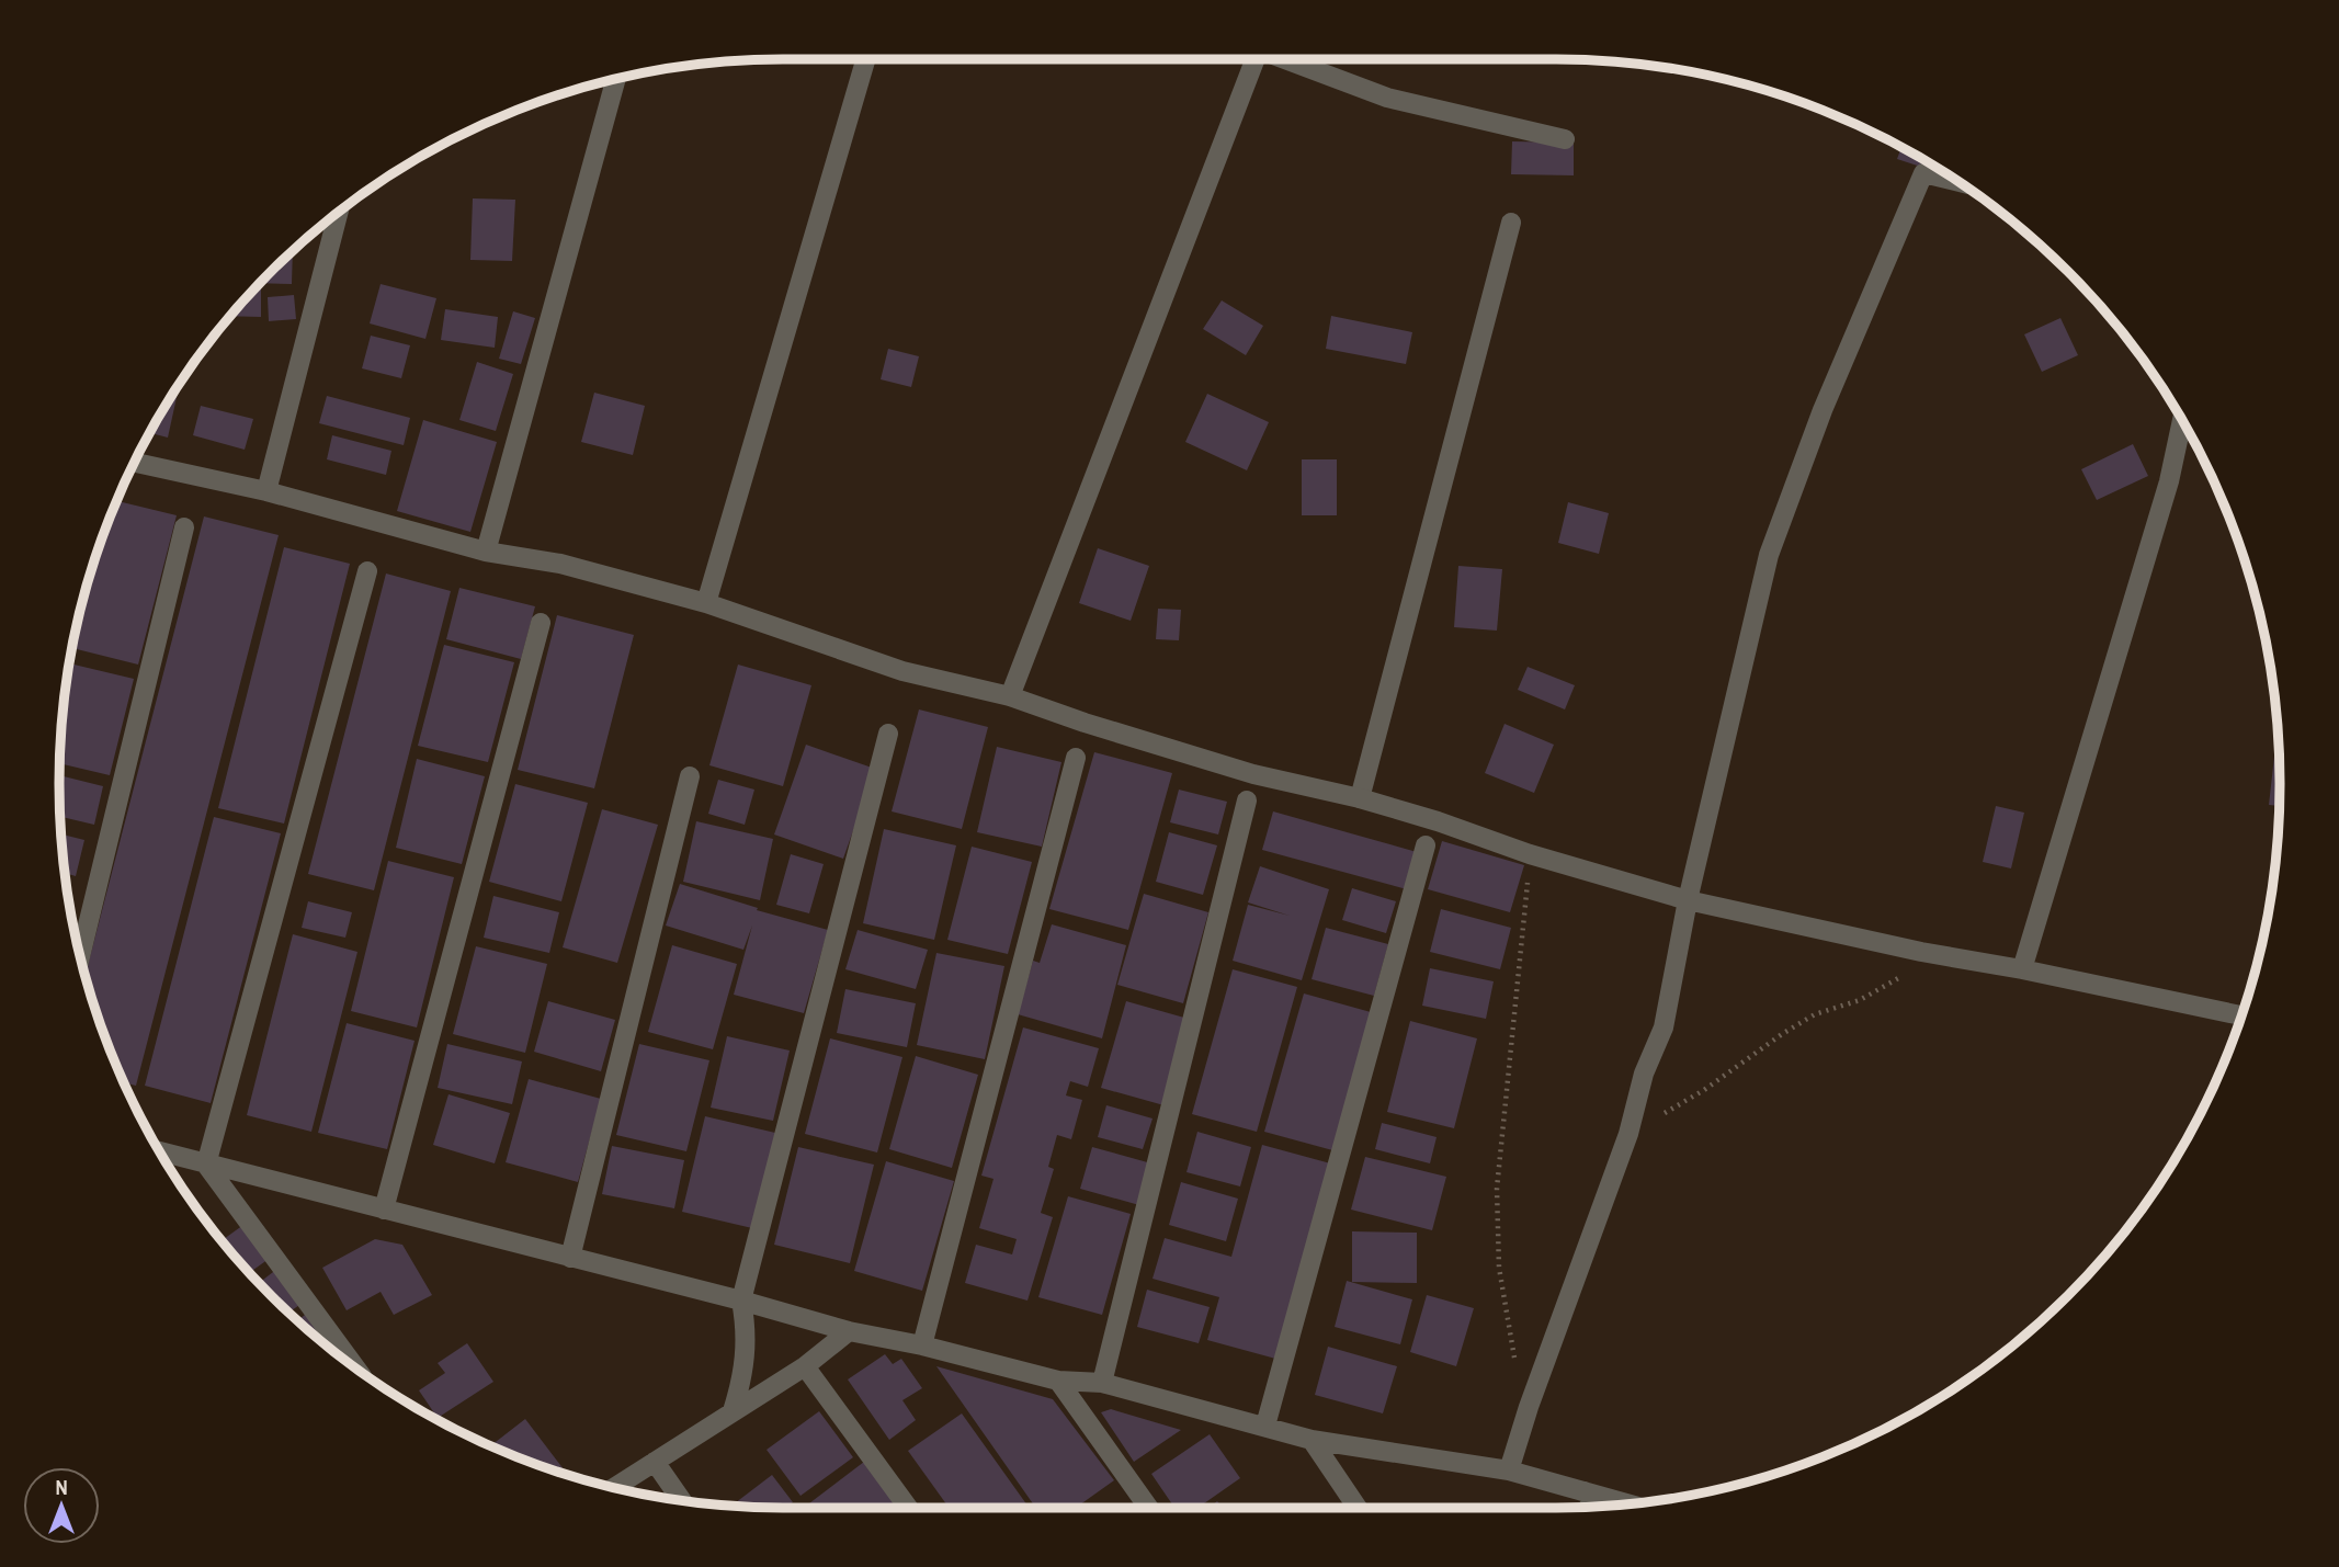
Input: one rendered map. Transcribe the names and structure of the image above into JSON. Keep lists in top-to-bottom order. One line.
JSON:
{"north":"top"}
